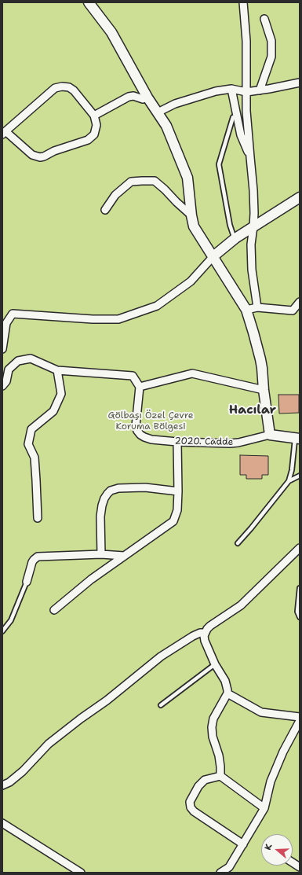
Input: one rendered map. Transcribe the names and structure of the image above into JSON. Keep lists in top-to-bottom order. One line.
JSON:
{"streets":{"street":["2020. Cadde"]},"districts":["Hacılar"],"parks":["Gölbaşı Özel Çevre Koruma Bölgesi"],"north":"left"}
